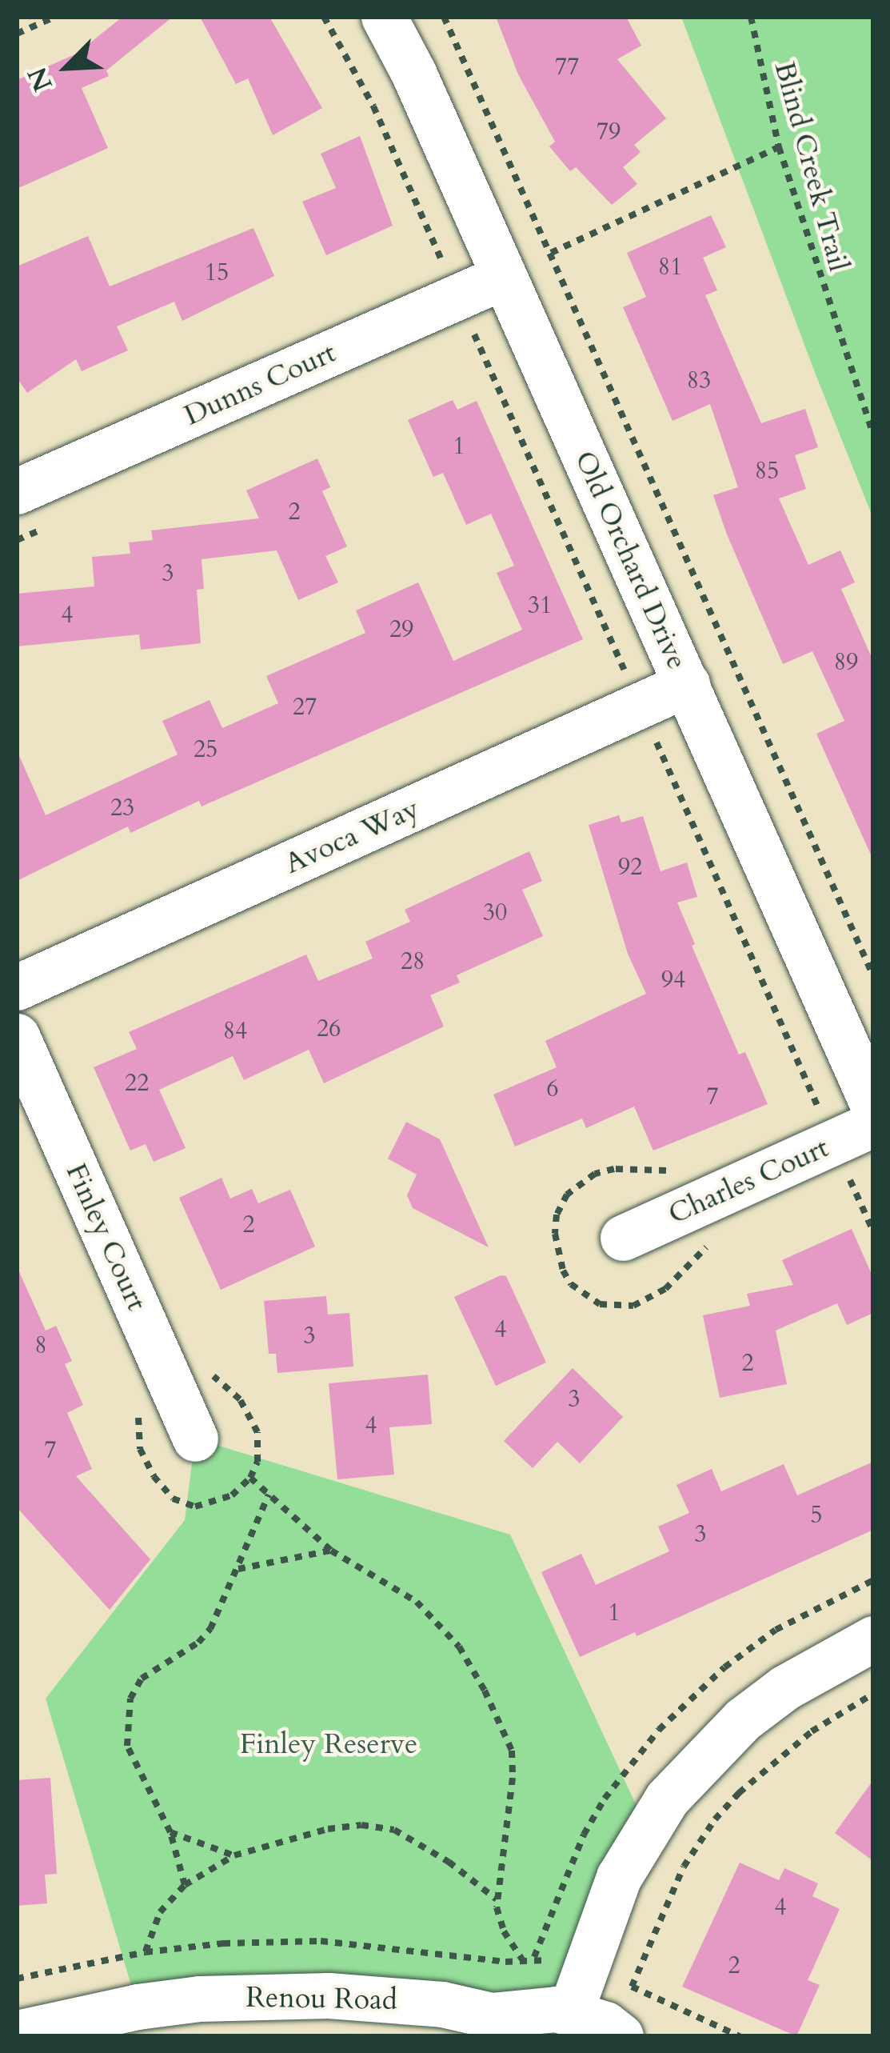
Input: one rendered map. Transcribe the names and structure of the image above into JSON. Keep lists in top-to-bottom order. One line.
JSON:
{"streets":{"street":["Dunns Court","Old Orchard Drive","Avoca Way","Charles Court","Finley Court","Renou Road"],"path":["Blind Creek Trail"]},"crossings":[["Dunns Court","Old Orchard Drive"],["Old Orchard Drive","Avoca Way"]],"parks":["Finley Reserve"],"house_numbers":["77","79","81","15","83","1","85","2","3","31","4","29","89","27","25","23","92","30","28","94","26","84","22","6","7","2","4","3","8","2","3","4","7","5","3","1","4","2"],"north":"bottom left"}
